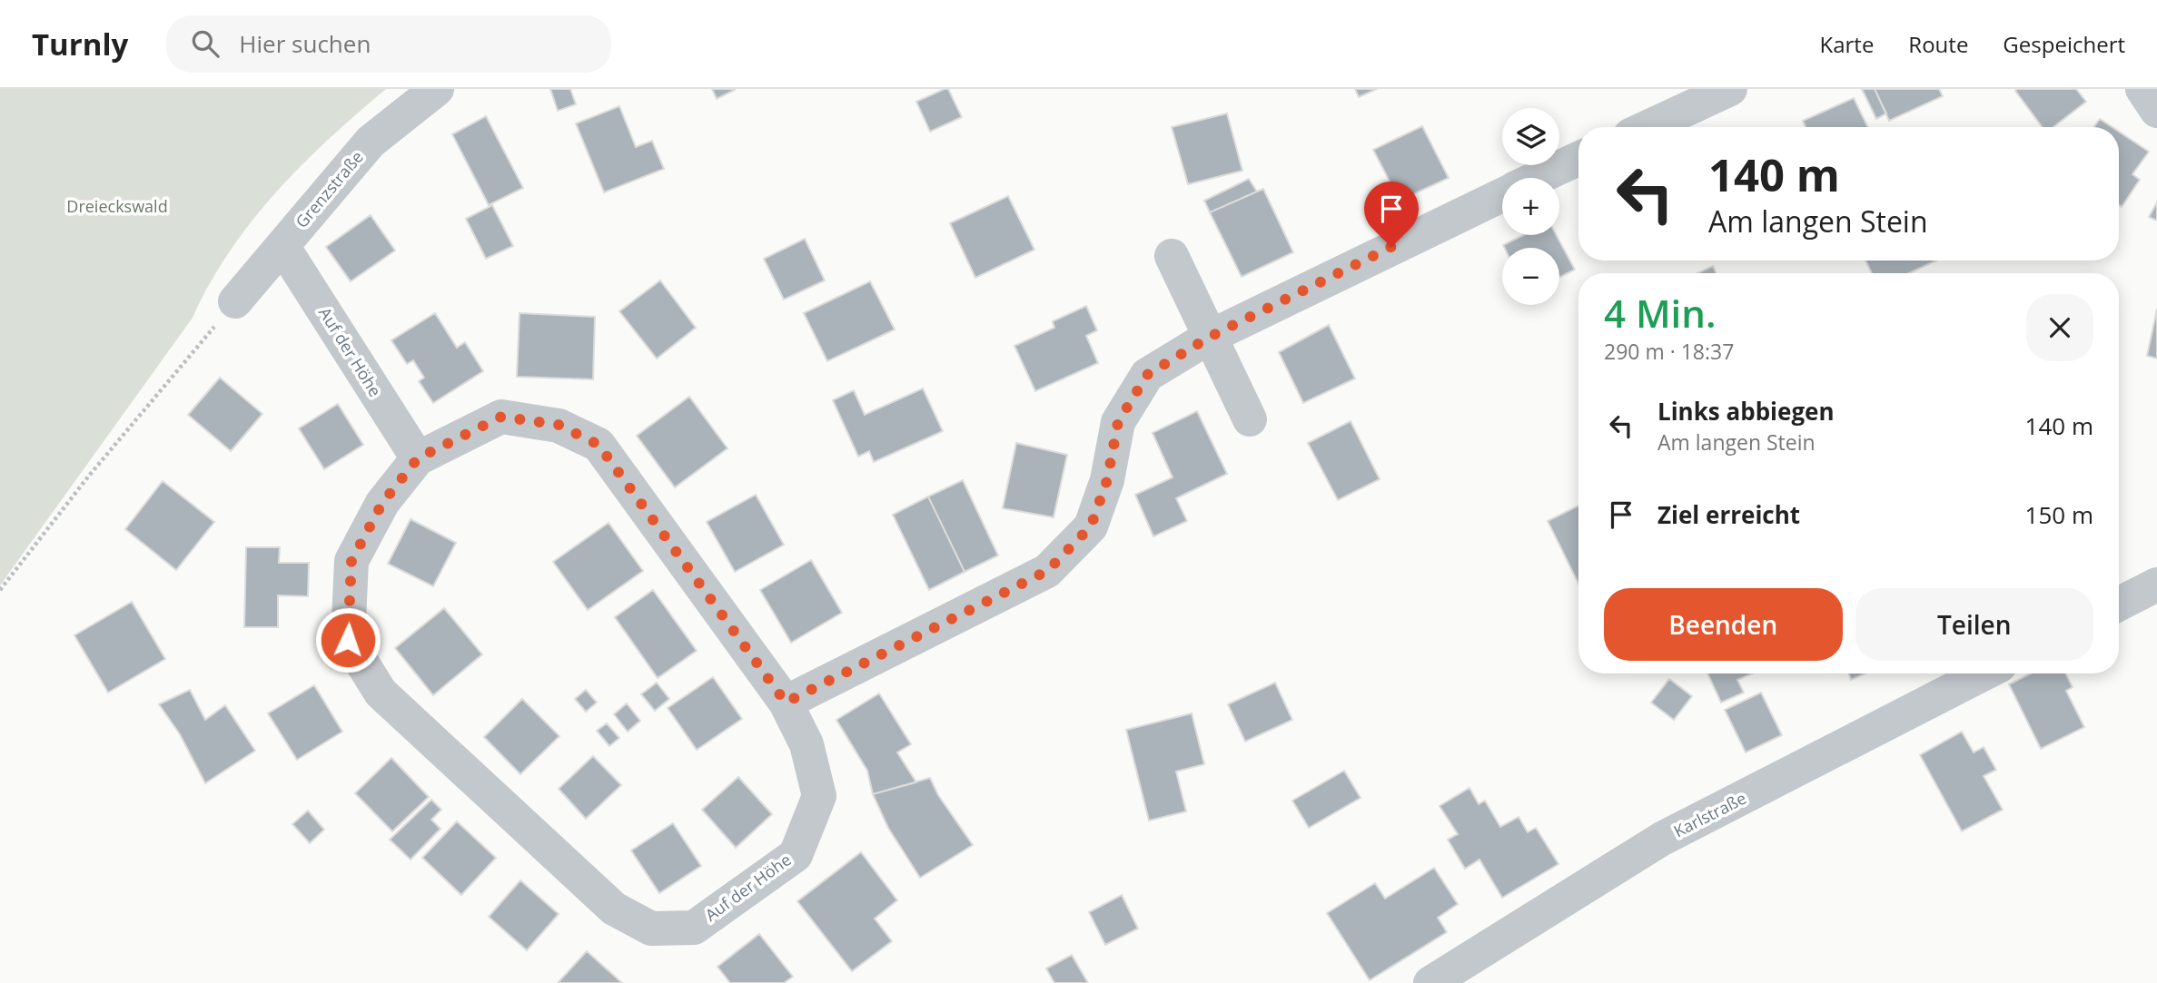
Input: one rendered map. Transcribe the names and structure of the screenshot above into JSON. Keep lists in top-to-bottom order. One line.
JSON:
{"streets":{"street":["Grenzstraße","Auf der Höhe","Karlstraße"]},"crossings":[["Grenzstraße","Auf der Höhe"]],"parks":["Dreieckswald"],"page":{"header":"Turnly","search":"Hier suchen","nav":["Karte","Route","Gespeichert"],"map_buttons":["+","−"],"turn":["140 m","Am langen Stein"],"heading":["4 Min.","290 m · 18:37"],"list":[{"name":"Links abbiegen","note":"Am langen Stein","value":"140 m"},{"name":"Ziel erreicht","value":"150 m"}],"buttons":["Beenden","Teilen"]}}
